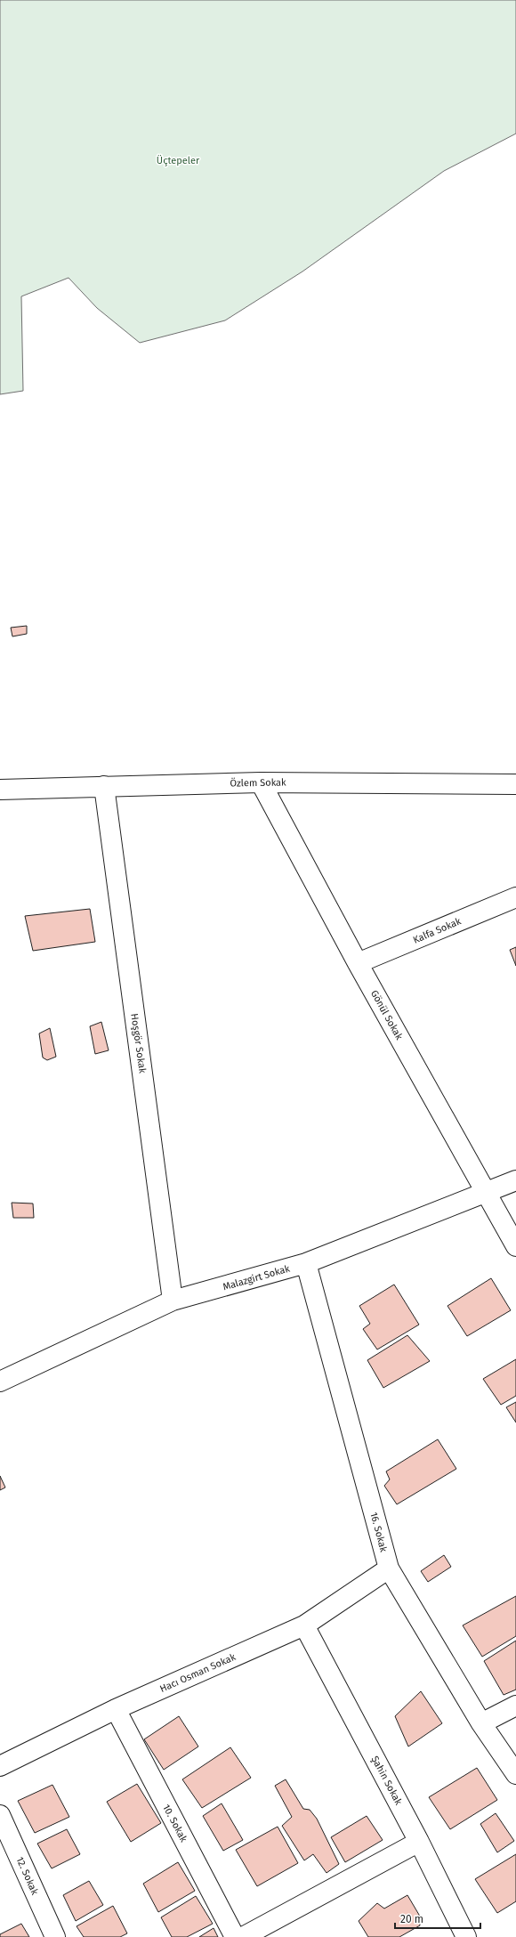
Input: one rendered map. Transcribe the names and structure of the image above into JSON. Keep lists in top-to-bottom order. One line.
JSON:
{"streets":{"street":["Özlem Sokak","Kalfa Sokak","Gönül Sokak","Hoşgör Sokak","Malazgirt Sokak","16. Sokak","Hacı Osman Sokak","Şahin Sokak","10. Sokak","12. Sokak"]},"crossings":[["Özlem Sokak","Gönül Sokak"],["Özlem Sokak","Hoşgör Sokak"],["Kalfa Sokak","Gönül Sokak"],["Gönül Sokak","Malazgirt Sokak"],["Hoşgör Sokak","Malazgirt Sokak"],["Malazgirt Sokak","16. Sokak"],["16. Sokak","Hacı Osman Sokak"],["Hacı Osman Sokak","Şahin Sokak"],["Hacı Osman Sokak","10. Sokak"]],"parks":["Üçtepeler"],"scale_bar":"20 m"}
